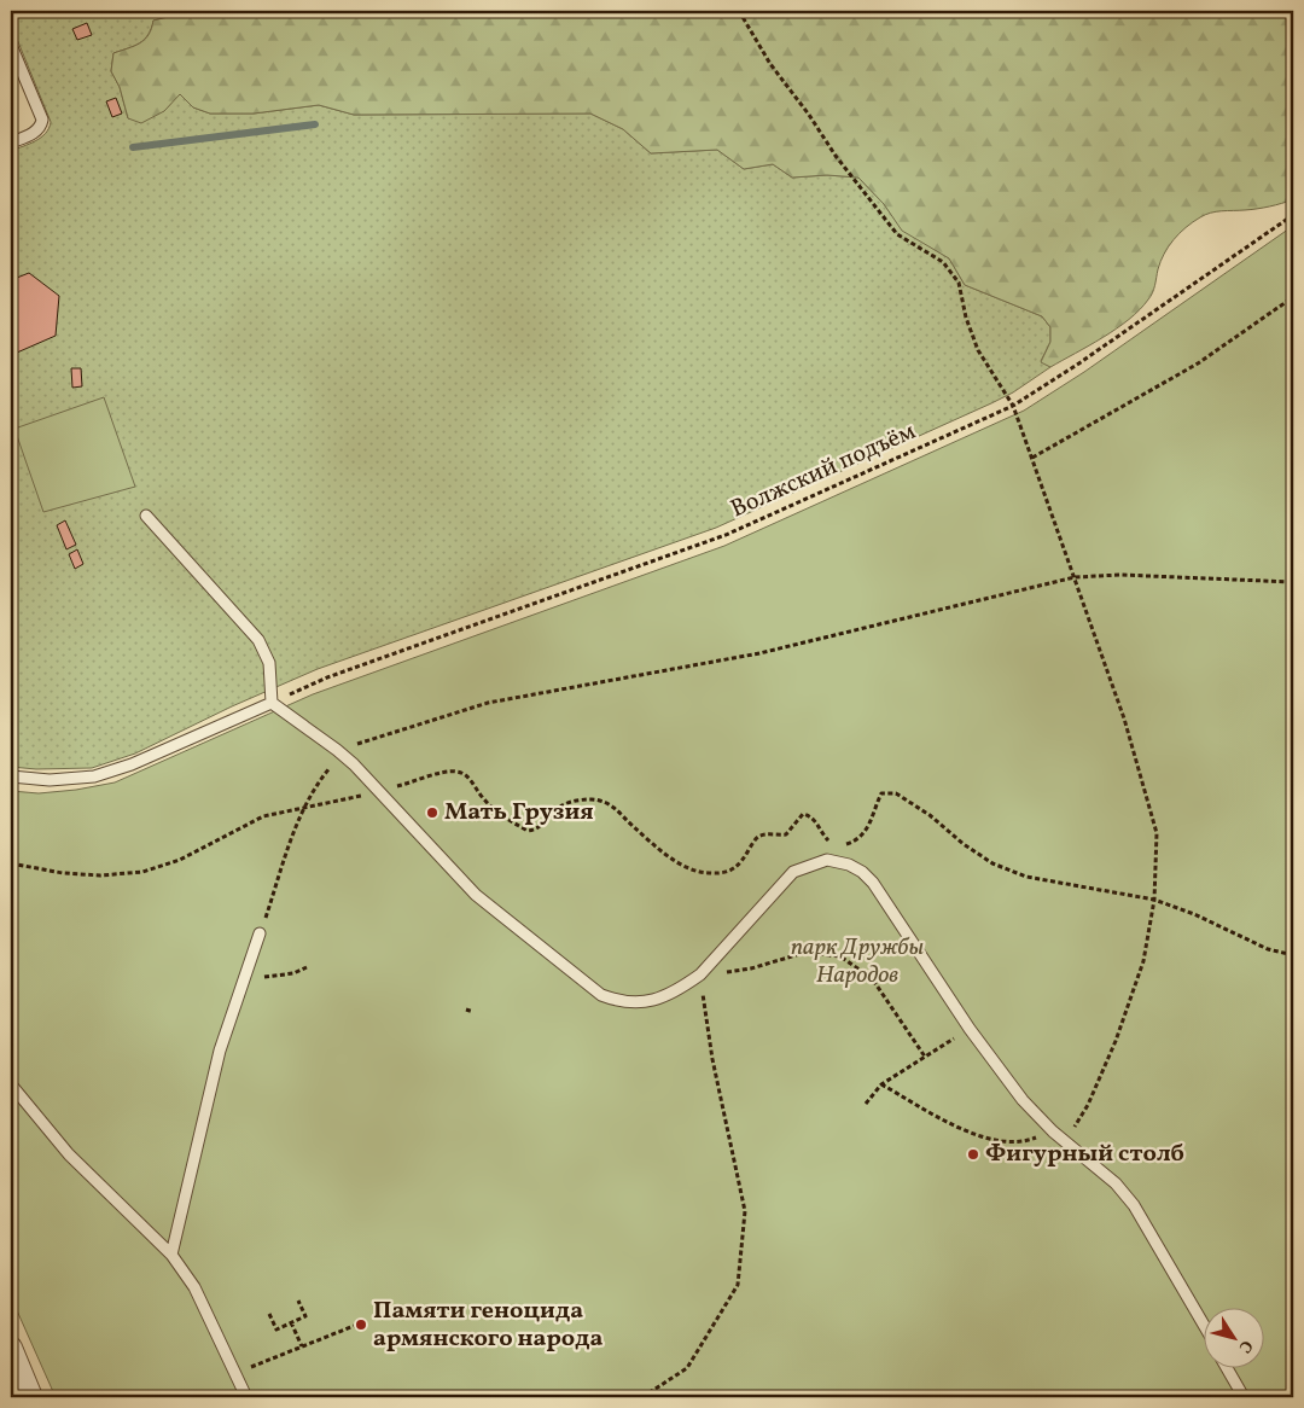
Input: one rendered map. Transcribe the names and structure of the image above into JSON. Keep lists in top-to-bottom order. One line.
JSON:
{"streets":{"path":["Волжский подъём"]},"parks":["парк Дружбы Народов"],"places":["Мать Грузия","Фигурный столб","Памяти геноцида армянского народа"],"north":"bottom right"}
